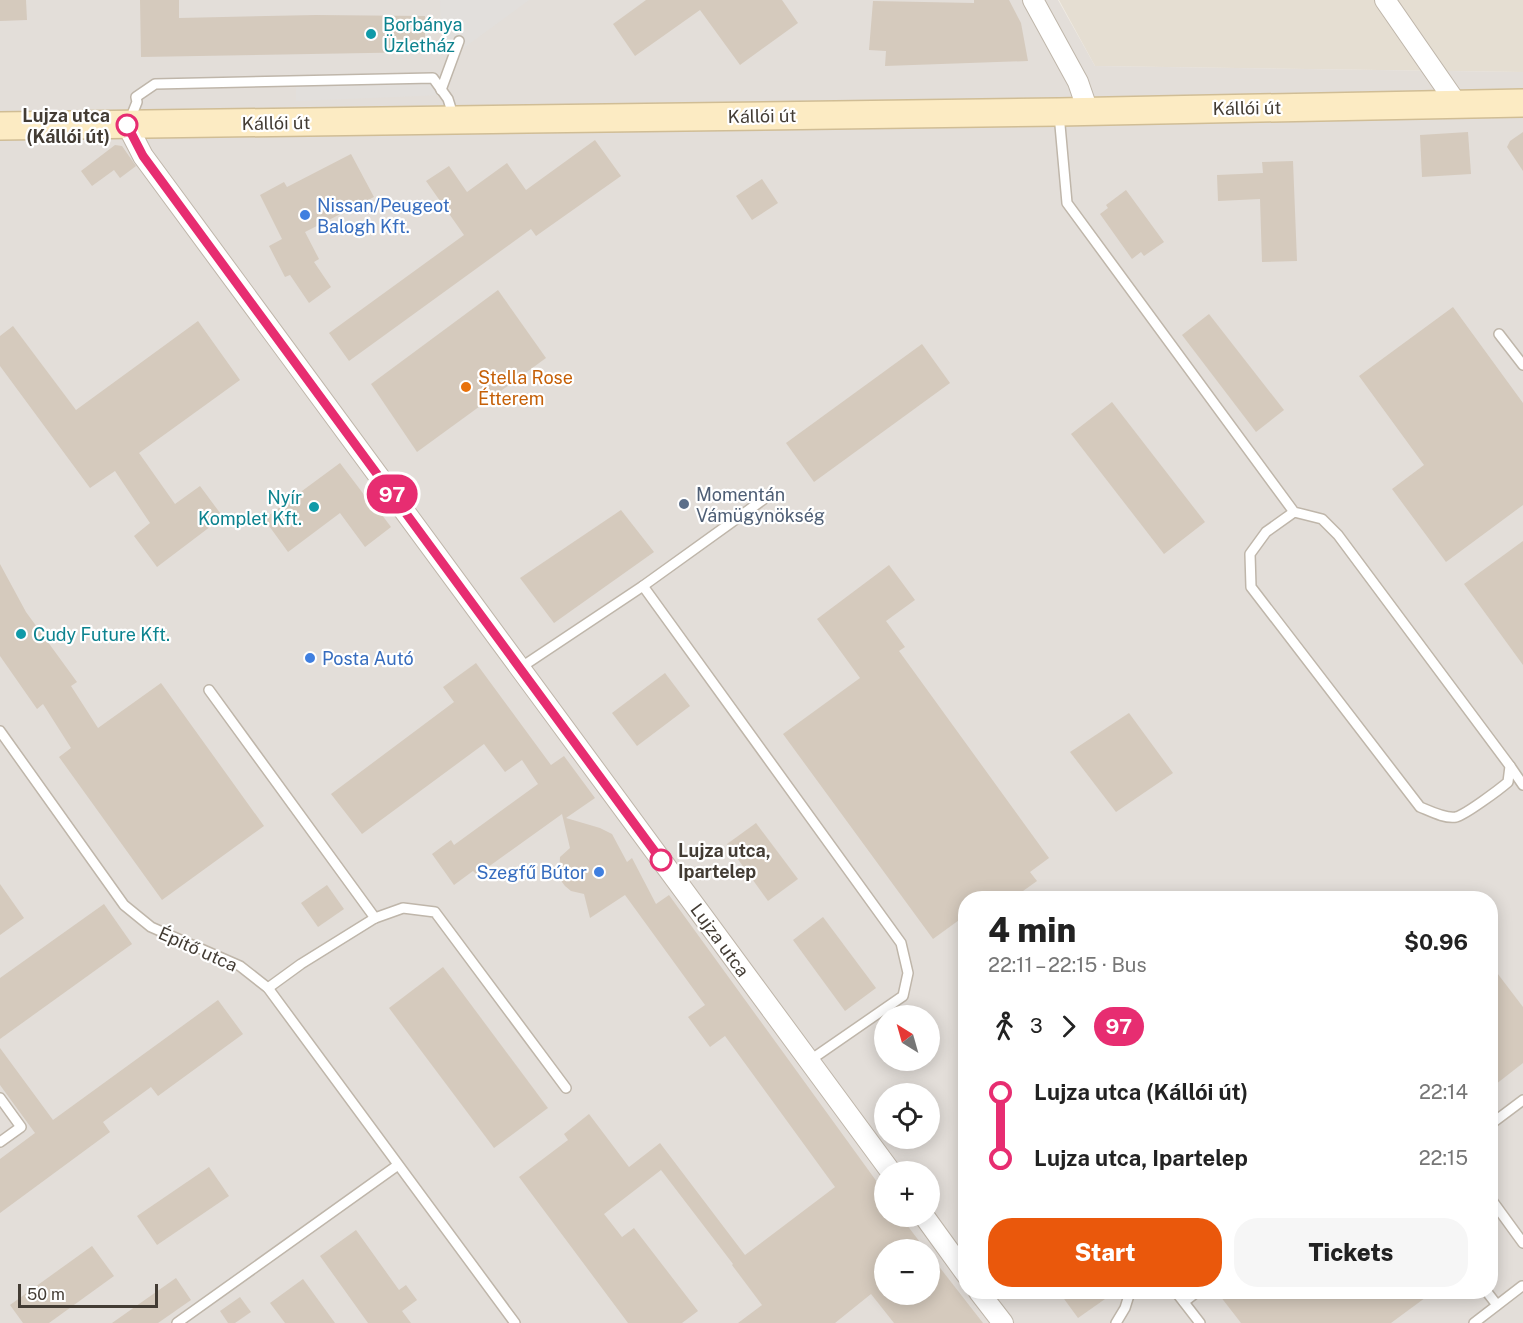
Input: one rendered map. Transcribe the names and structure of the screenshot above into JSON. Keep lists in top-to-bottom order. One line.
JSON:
{"streets":{"main road":["Kállói út"],"street":["Lujza utca"],"lane":["Építő utca"]},"crossings":[["Kállói út","Lujza utca"]],"places":["Borbánya Üzletház","Lujza utca (Kállói út)","Nissan/Peugeot Balogh Kft.","Stella Rose Étterem","Momentán Vámügynökség","Nyír Komplet Kft.","Cudy Future Kft.","Posta Autó","Lujza utca, Ipartelep","Szegfű Bútor"],"lines":["bus line 97"],"scale_bar":"50 m","north":"top left","page":{"on_map":"97","heading":["4 min","22:11 – 22:15 · Bus","$0.96"],"legs":["3","97"],"map_buttons":["+","−"],"list":[{"name":"Lujza utca (Kállói út)","value":"22:14"},{"name":"Lujza utca, Ipartelep","value":"22:15"}],"buttons":["Start","Tickets"],"scale":"50 m"}}
